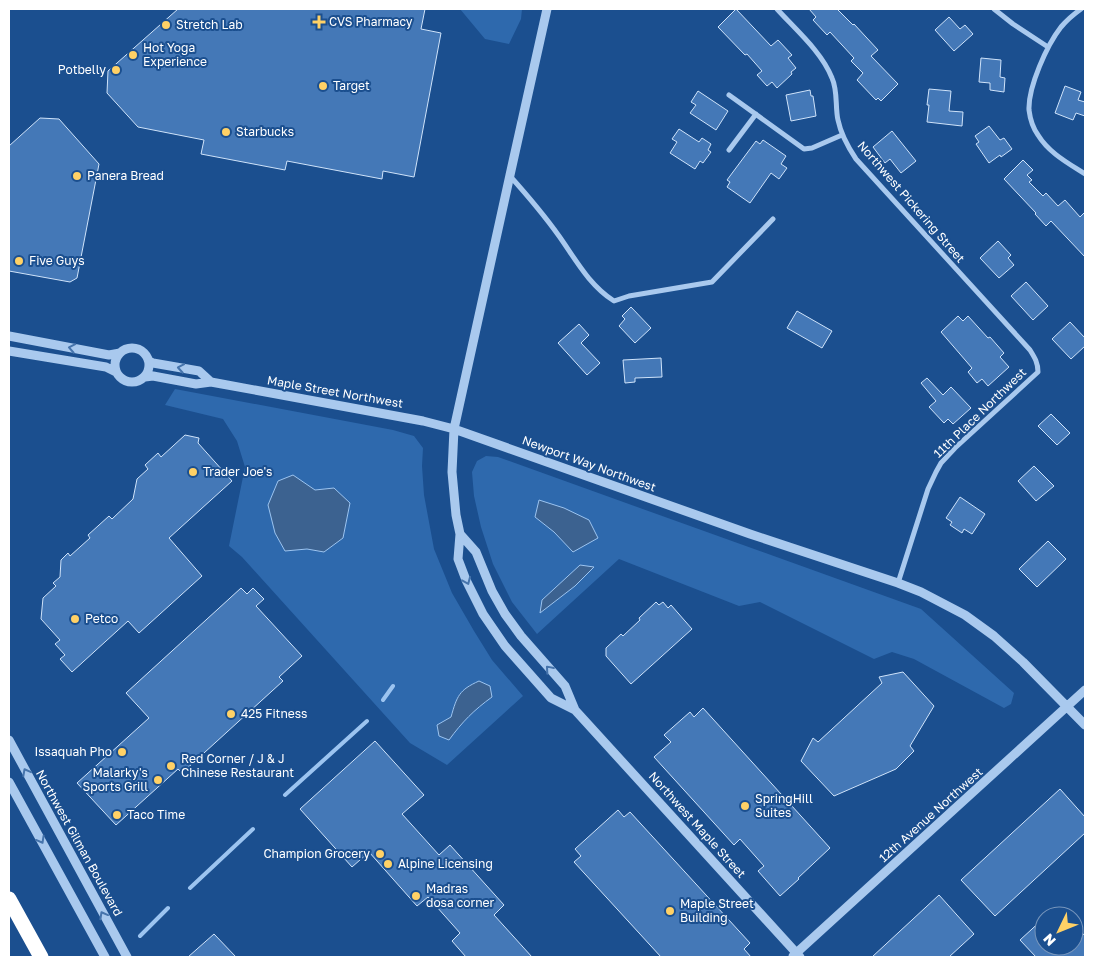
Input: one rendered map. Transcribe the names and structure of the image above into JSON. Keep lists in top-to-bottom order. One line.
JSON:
{"streets":{"street":["Northwest Pickering Street","Maple Street Northwest","11th Place Northwest","Newport Way Northwest","12th Avenue Northwest","Northwest Maple Street","Northwest Gilman Boulevard"]},"crossings":[["Northwest Pickering Street","11th Place Northwest"],["Maple Street Northwest","Newport Way Northwest"],["Maple Street Northwest","Northwest Maple Street"],["11th Place Northwest","Newport Way Northwest"],["Newport Way Northwest","12th Avenue Northwest"],["Newport Way Northwest","Northwest Maple Street"],["12th Avenue Northwest","Northwest Maple Street"]],"places":{"health":["CVS Pharmacy"],"other":["Stretch Lab","Hot Yoga Experience","Potbelly","Target","Starbucks","Panera Bread","Five Guys","Trader Joe's","Petco","425 Fitness","Issaquah Pho","Red Corner / J & J Chinese Restaurant","Malarky's Sports Grill","SpringHill Suites","Taco Time","Champion Grocery","Alpine Licensing","Madras dosa corner","Maple Street Building"]},"north":"bottom left"}
